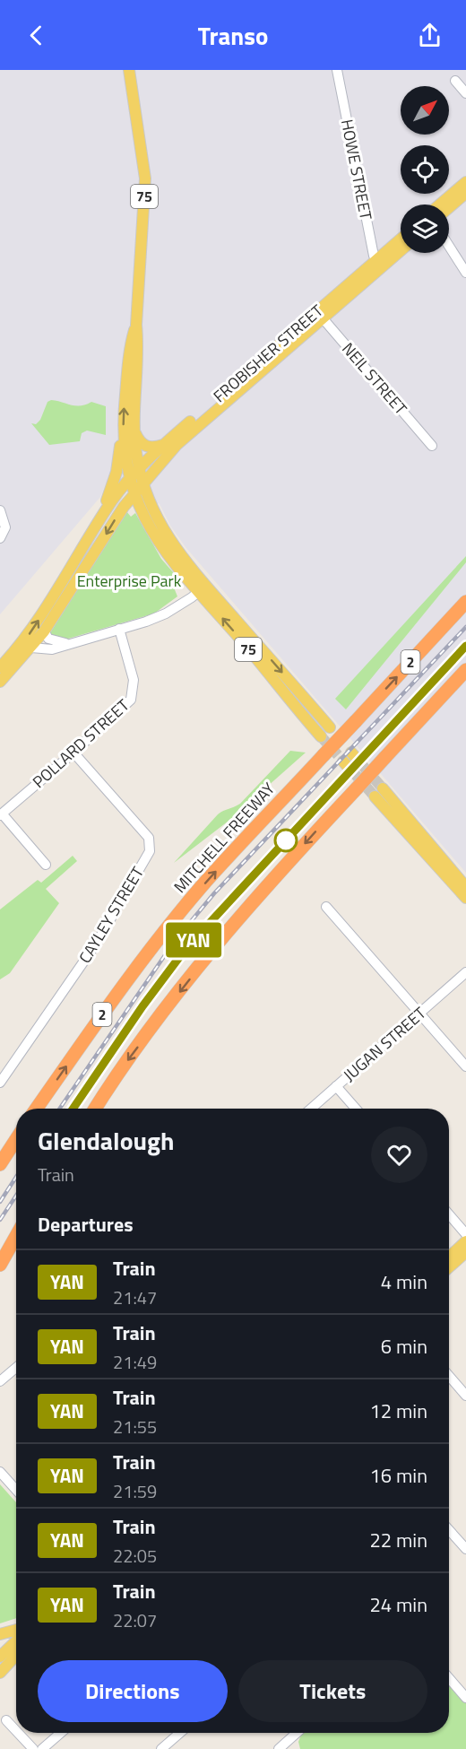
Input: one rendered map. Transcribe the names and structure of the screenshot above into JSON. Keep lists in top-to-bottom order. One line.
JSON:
{"streets":{"highway":["2","MITCHELL FREEWAY"],"main road":["75","FROBISHER STREET"],"street":["HOWE STREET","NEIL STREET","POLLARD STREET","CAYLEY STREET","JUGAN STREET"]},"crossings":[["HOWE STREET","FROBISHER STREET"],["75","FROBISHER STREET"],["FROBISHER STREET","NEIL STREET"],["POLLARD STREET","CAYLEY STREET"]],"parks":["Enterprise Park"],"north":"top right","page":{"header":"Transo","on_map":"YAN","heading":[["Glendalough","Train"],"Departures"],"list":[{"mark":"YAN","name":"Train","note":"21:47","value":"4 min"},{"mark":"YAN","name":"Train","note":"21:49","value":"6 min"},{"mark":"YAN","name":"Train","note":"21:55","value":"12 min"},{"mark":"YAN","name":"Train","note":"21:59","value":"16 min"},{"mark":"YAN","name":"Train","note":"22:05","value":"22 min"},{"mark":"YAN","name":"Train","note":"22:07","value":"24 min"}],"buttons":["Directions","Tickets"]}}
